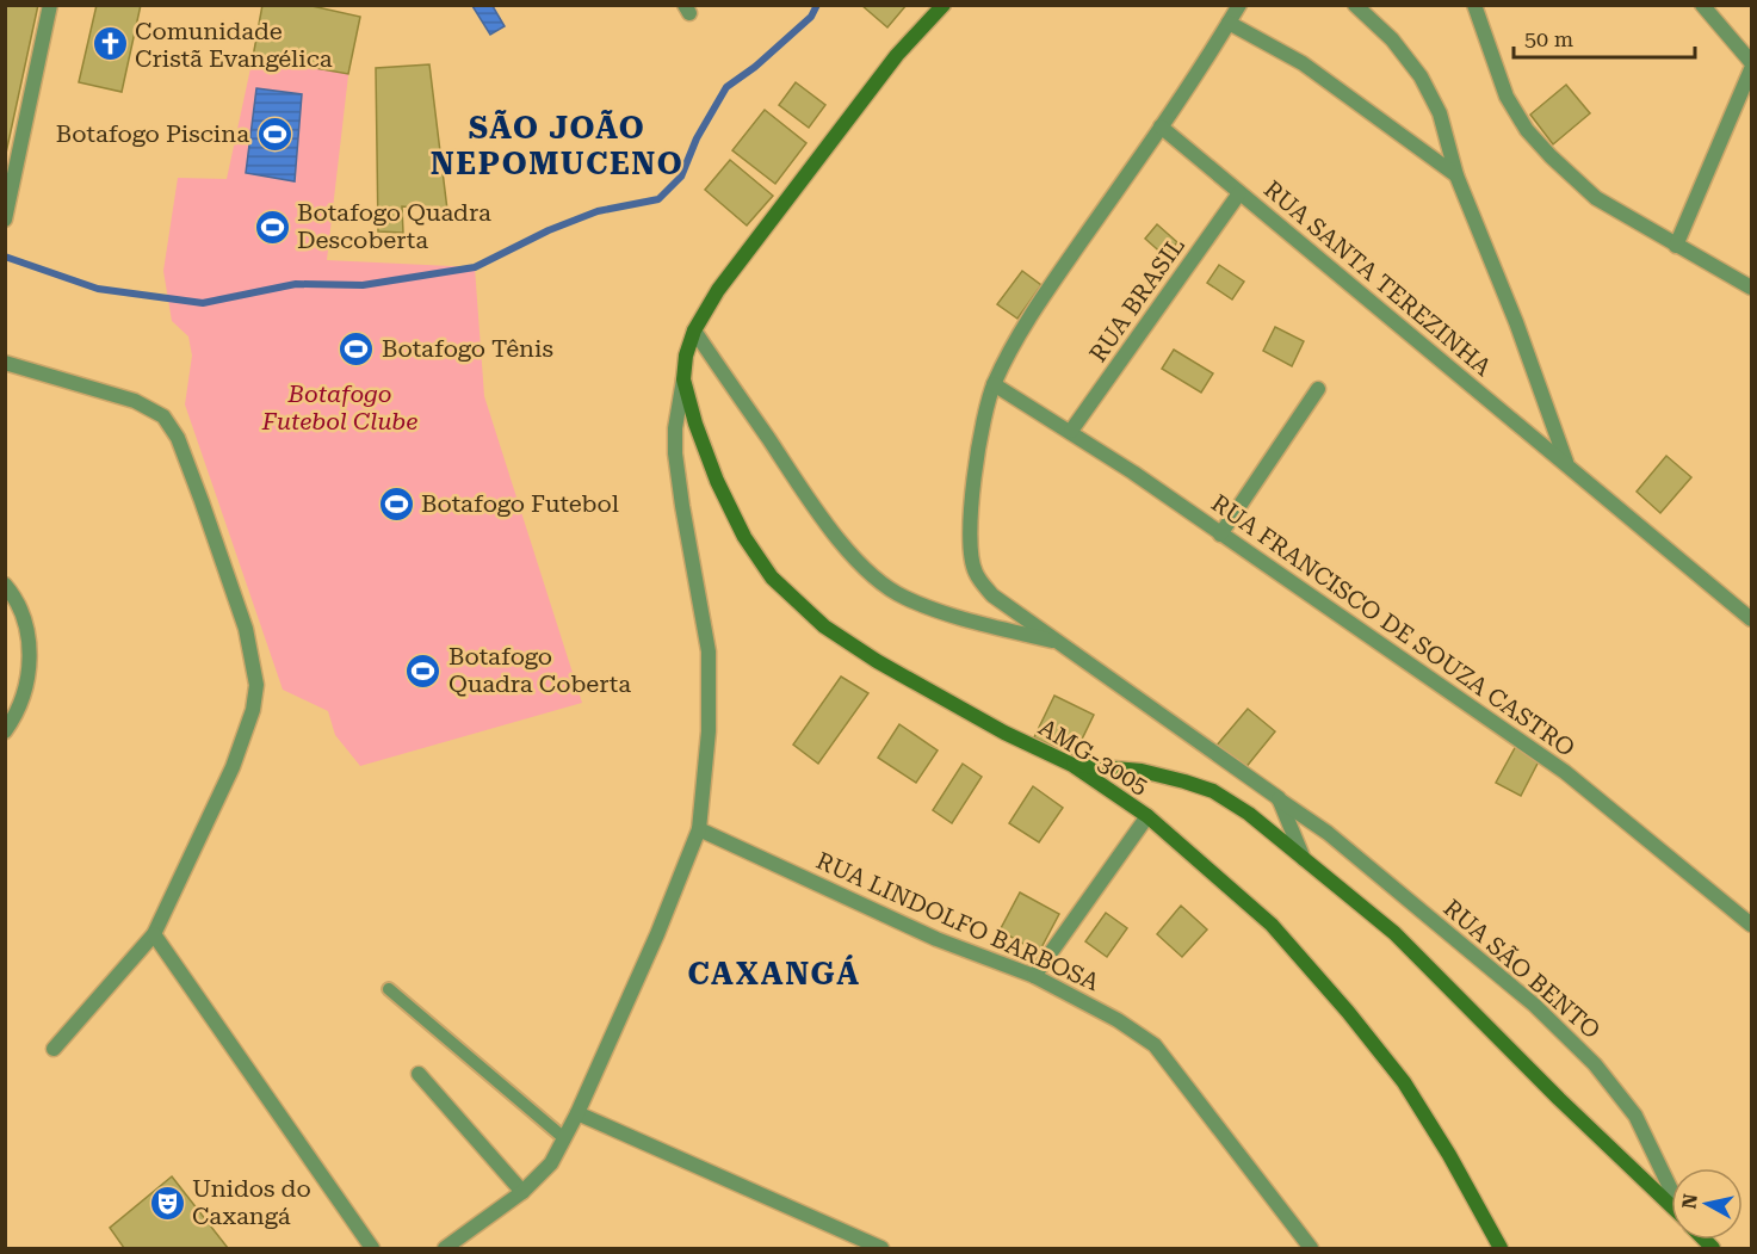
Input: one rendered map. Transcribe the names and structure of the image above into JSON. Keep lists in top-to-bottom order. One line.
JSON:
{"streets":{"main road":["AMG-3005"],"street":["RUA SANTA TEREZINHA","RUA BRASIL","RUA FRANCISCO DE SOUZA CASTRO","RUA LINDOLFO BARBOSA","RUA SÃO BENTO"]},"crossings":[["RUA SANTA TEREZINHA","RUA BRASIL"],["RUA SANTA TEREZINHA","RUA SÃO BENTO"],["RUA BRASIL","RUA FRANCISCO DE SOUZA CASTRO"],["RUA FRANCISCO DE SOUZA CASTRO","RUA SÃO BENTO"]],"districts":["SÃO JOÃO NEPOMUCENO","CAXANGÁ"],"parks":["Botafogo Futebol Clube"],"places":{"church":["Comunidade Cristã Evangélica"],"sports":["Botafogo Piscina","Botafogo Quadra Descoberta","Botafogo Tênis","Botafogo Futebol","Botafogo Quadra Coberta"],"theatre":["Unidos do Caxangá"]},"scale_bar":"50 m","north":"left"}
